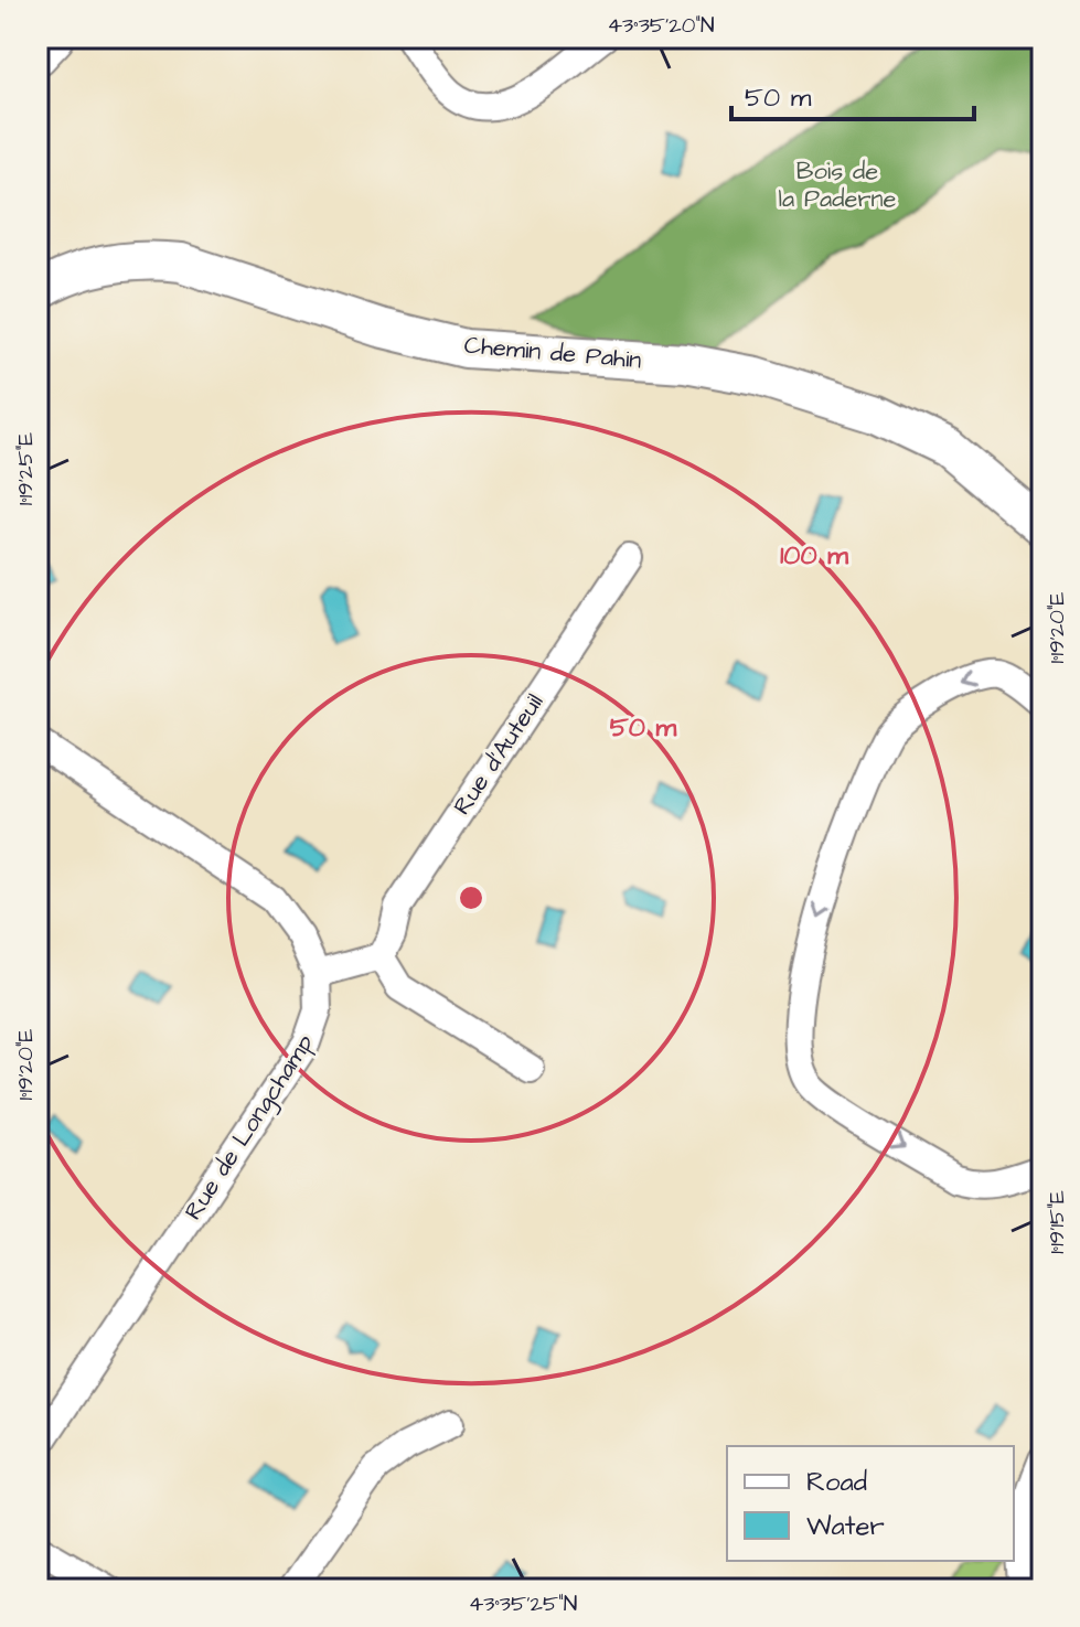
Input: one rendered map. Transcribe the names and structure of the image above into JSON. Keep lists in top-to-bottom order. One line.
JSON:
{"streets":{"main road":["Chemin de Pahin"],"street":["Rue d'Auteuil","Rue de Longchamp"]},"parks":["Bois de la Paderne"],"legend":["Road","Water"],"scale_bar":"50 m","coordinates":["43°35'20\"N","1°19'25\"E","1°19'20\"E","1°19'15\"E","43°35'25\"N"],"rings":["100 m","50 m"]}
